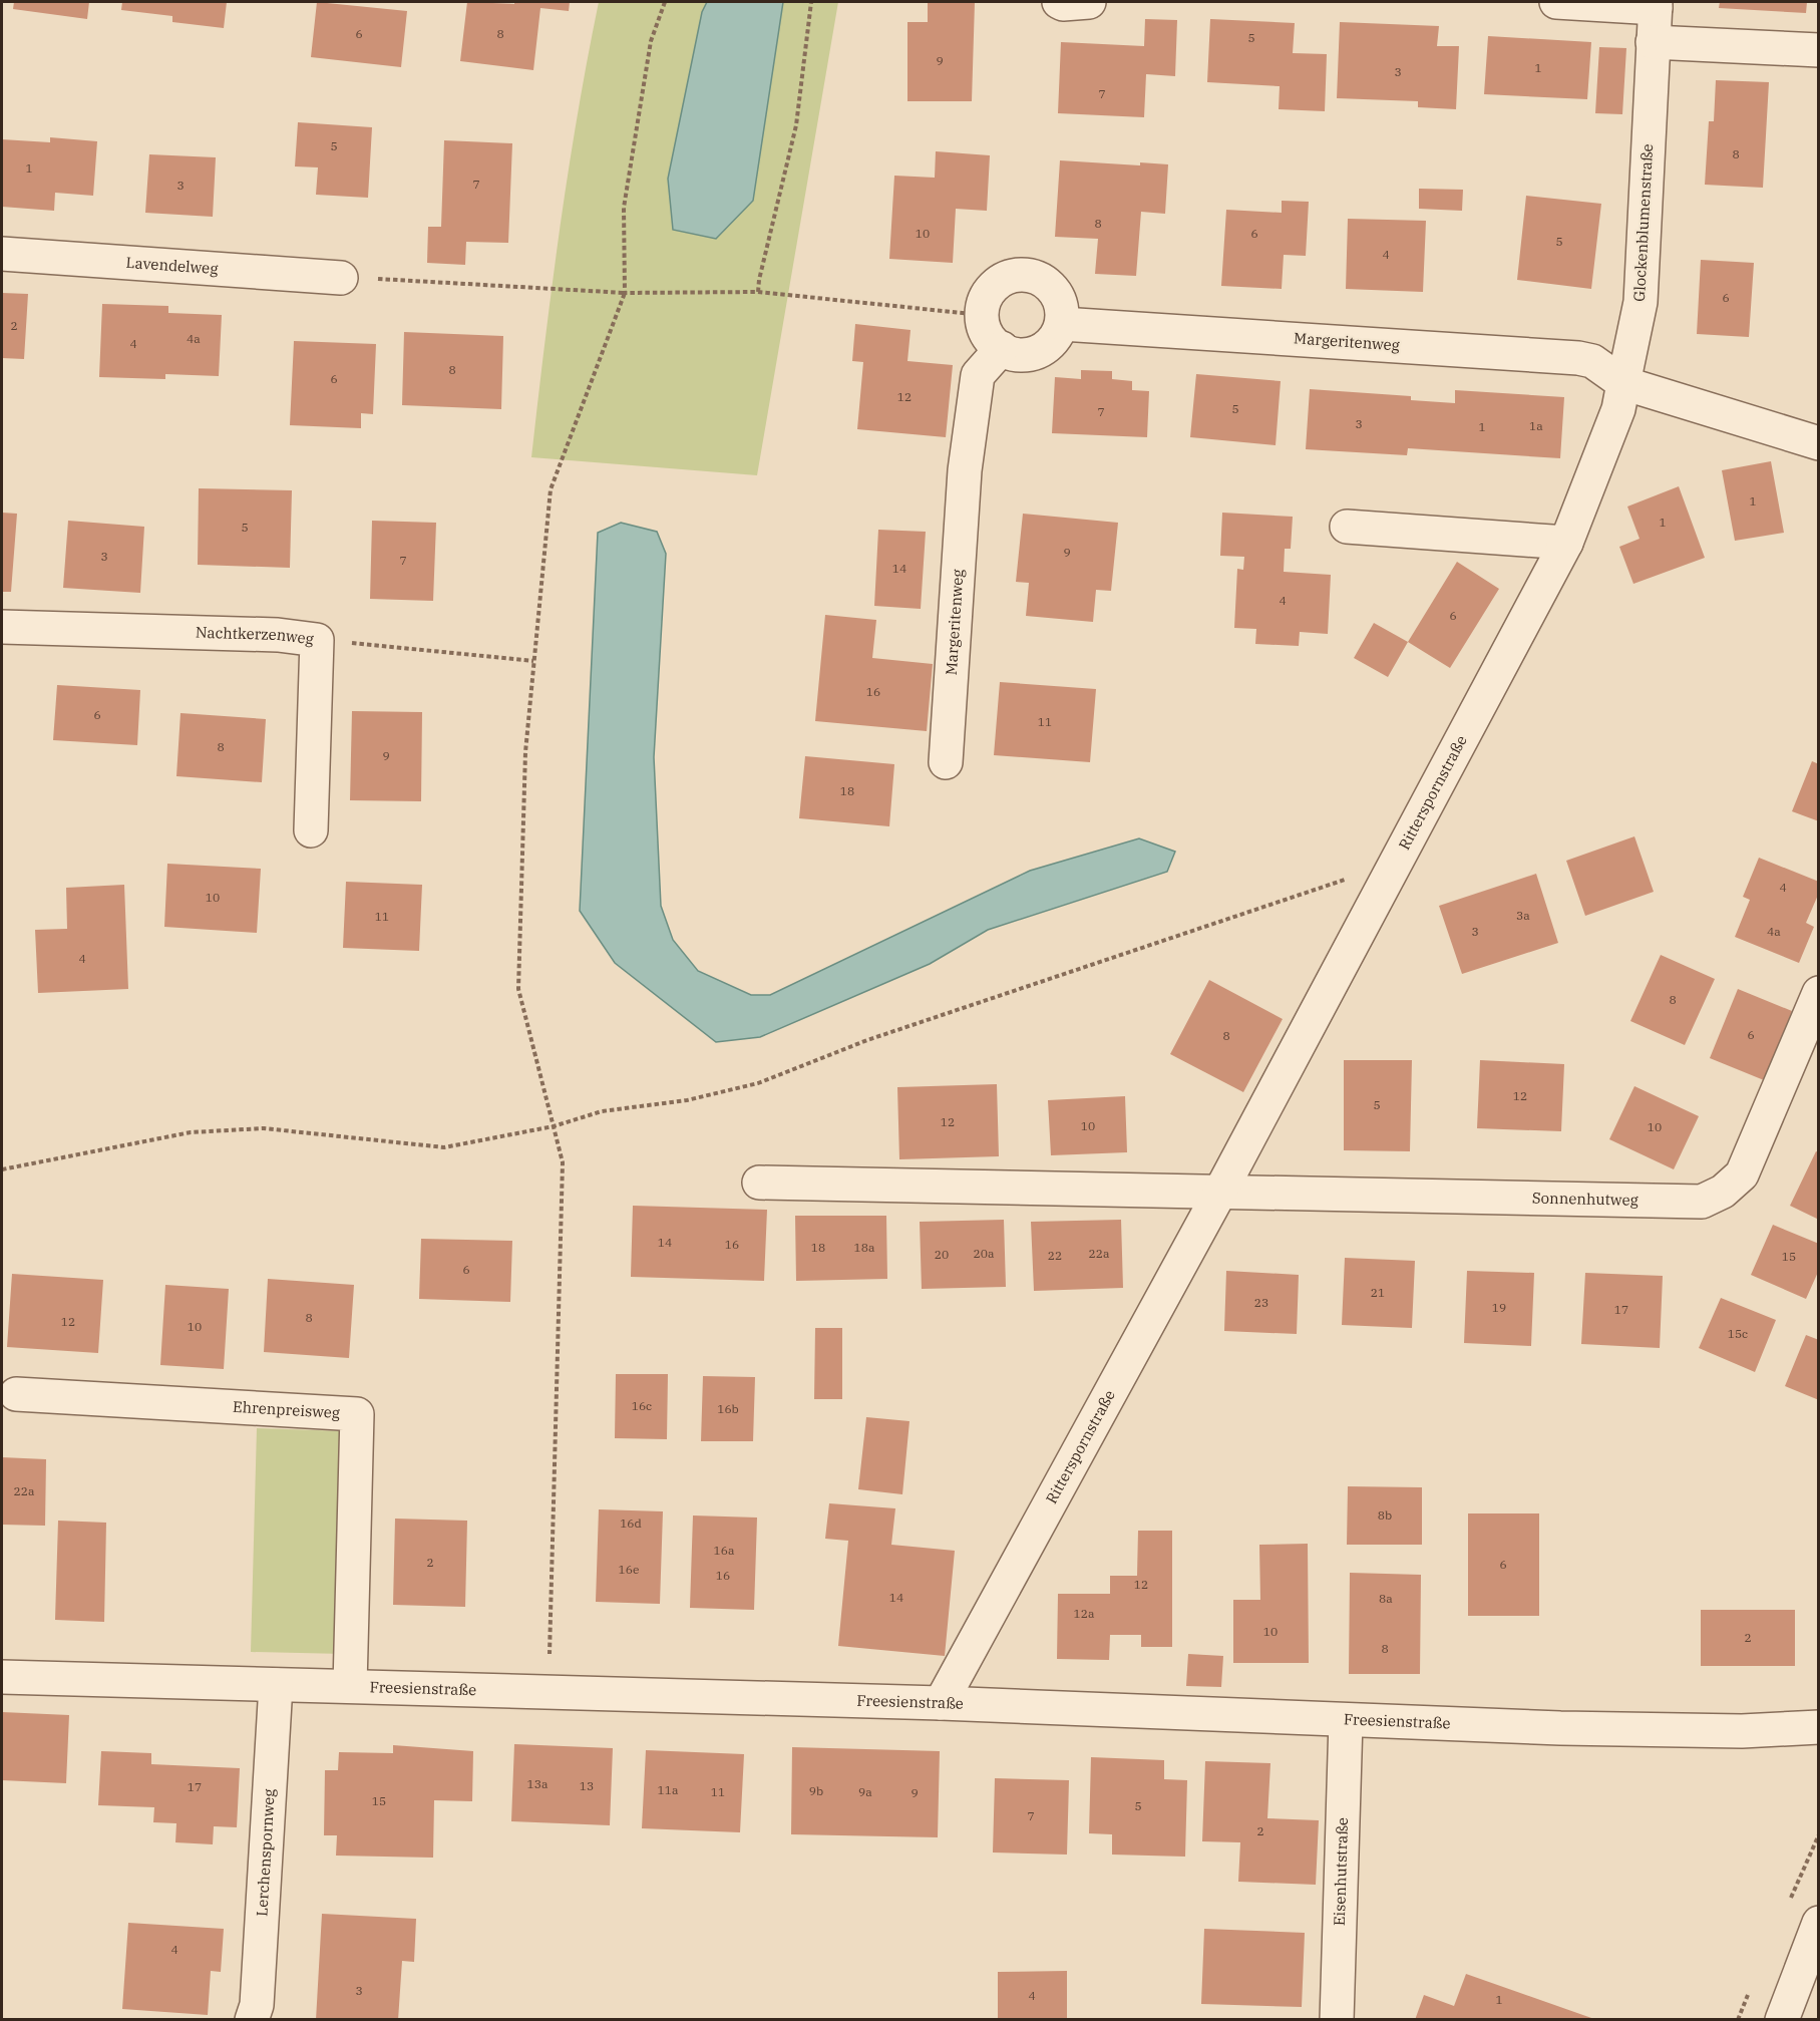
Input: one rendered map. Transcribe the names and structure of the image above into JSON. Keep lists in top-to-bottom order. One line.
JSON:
{"streets":{"street":["Glockenblumenstraße","Lavendelweg","Margeritenweg","Nachtkerzenweg","Ritterspornstraße","Sonnenhutweg","Ehrenpreisweg","Freesienstraße","Lerchenspornweg","Eisenhutstraße"]},"crossings":[["Glockenblumenstraße","Margeritenweg"],["Glockenblumenstraße","Ritterspornstraße"],["Margeritenweg","Ritterspornstraße"],["Ritterspornstraße","Sonnenhutweg"],["Ritterspornstraße","Freesienstraße"],["Ehrenpreisweg","Freesienstraße"],["Freesienstraße","Lerchenspornweg"],["Freesienstraße","Eisenhutstraße"]],"house_numbers":["6","8","5","9","1","3","7","5","8","1","7","3","8","10","6","5","4","6","2","4a","4","8","6","12","5","7","3","1a","1","1","1","5","9","3","7","14","4","6","16","6","11","8","9","18","4","10","3a","11","3","4a","4","8","6","8","12","5","12","10","10","14","16","18","18a","20a","22a","20","22","15","6","21","23","19","17","8","12","10","15c","16c","16b","22a","8b","16d","16a","2","6","16e","16","12","14","8a","12a","10","2","8","13a","13","17","11a","9b","11","9a","9","15","5","7","2","4","3","4","1"]}
